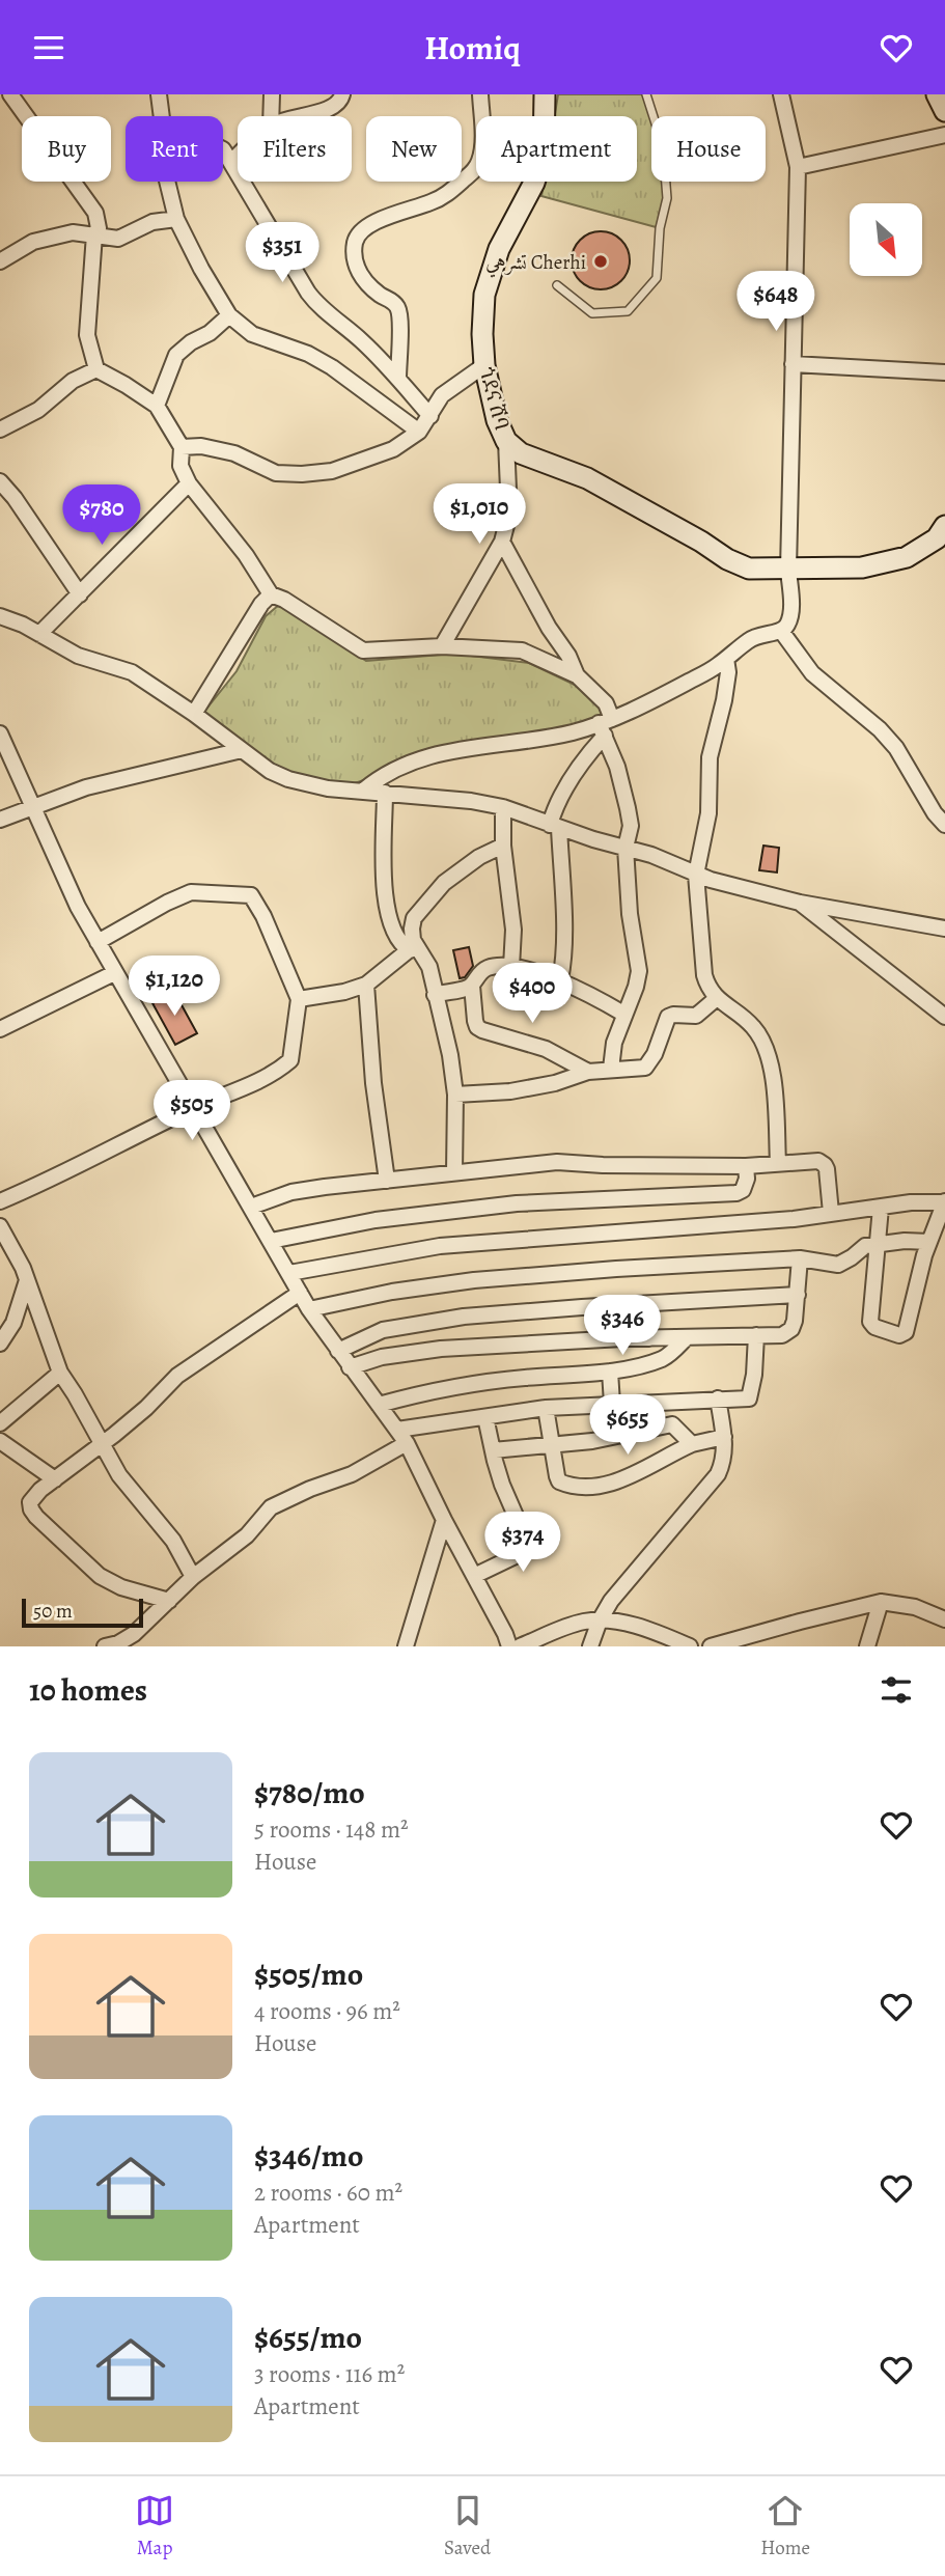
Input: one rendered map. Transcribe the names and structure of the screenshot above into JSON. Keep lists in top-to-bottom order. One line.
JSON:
{"streets":{"street":["ጎደና ሸባ"]},"places":["تشرهي Cherhi"],"scale_bar":"50 m","north":"bottom right","page":{"header":"Homiq","chip":["Buy","Rent","Filters","New","Apartment","House"],"price":["$351","$648","$1,010","$780","$1,120","$400","$505","$346","$655","$374"],"scale":"50 m","heading":"10 homes","list":[{"name":"$780/mo","note":"5 rooms · 148 m² · House"},{"name":"$505/mo","note":"4 rooms · 96 m² · House"},{"name":"$346/mo","note":"2 rooms · 60 m² · Apartment"},{"name":"$655/mo","note":"3 rooms · 116 m² · Apartment"}],"tabs":["Map","Saved","Home"]}}
